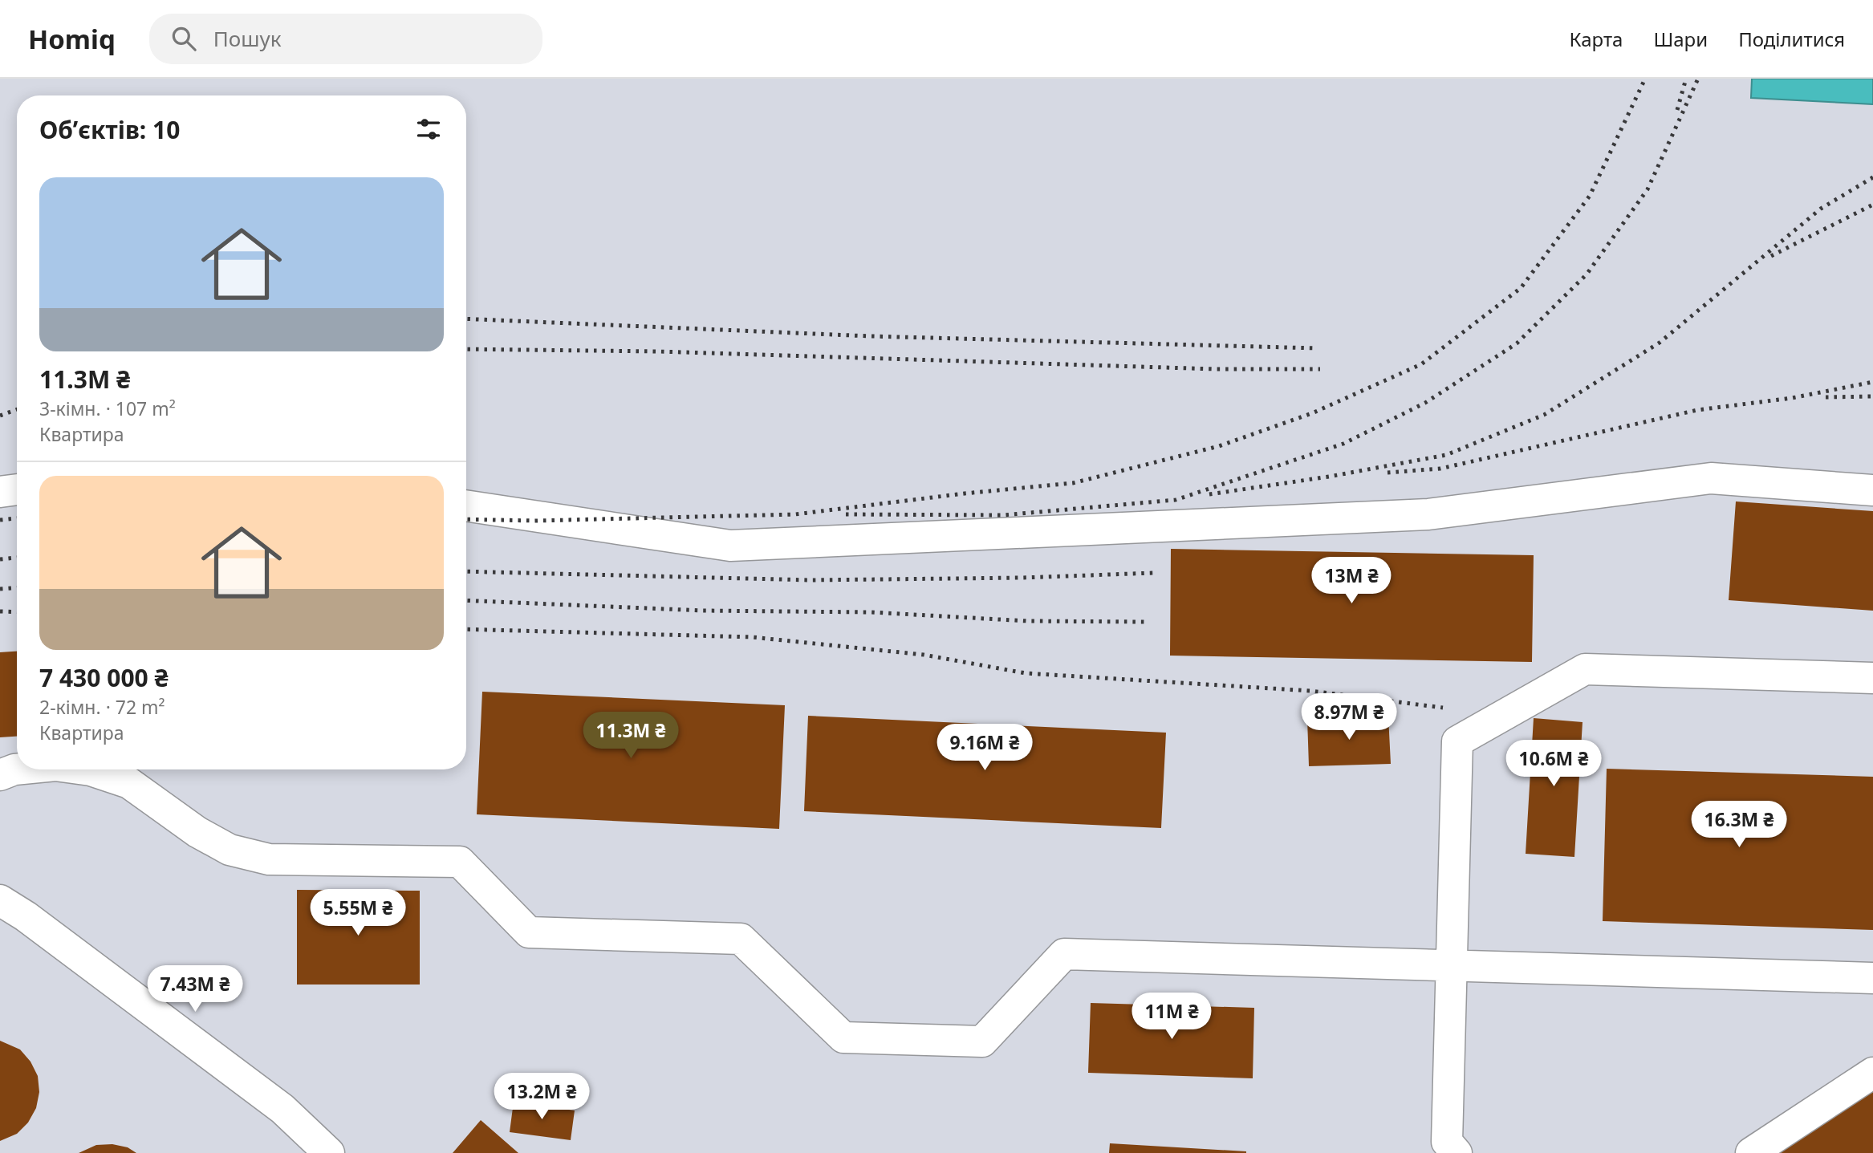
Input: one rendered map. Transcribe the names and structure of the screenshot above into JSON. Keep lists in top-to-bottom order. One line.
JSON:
{"page":{"header":"Homiq","search":"Пошук","nav":["Карта","Шари","Поділитися"],"heading":"Об’єктів: 10","list":[{"name":"11.3M ₴","note":"3-кімн. · 107 m² · Квартира"},{"name":"7 430 000 ₴","note":"2-кімн. · 72 m² · Квартира"}],"price":["13M ₴","8.97M ₴","11.3M ₴","9.16M ₴","10.6M ₴","16.3M ₴","5.55M ₴","7.43M ₴","11M ₴","13.2M ₴"]}}
